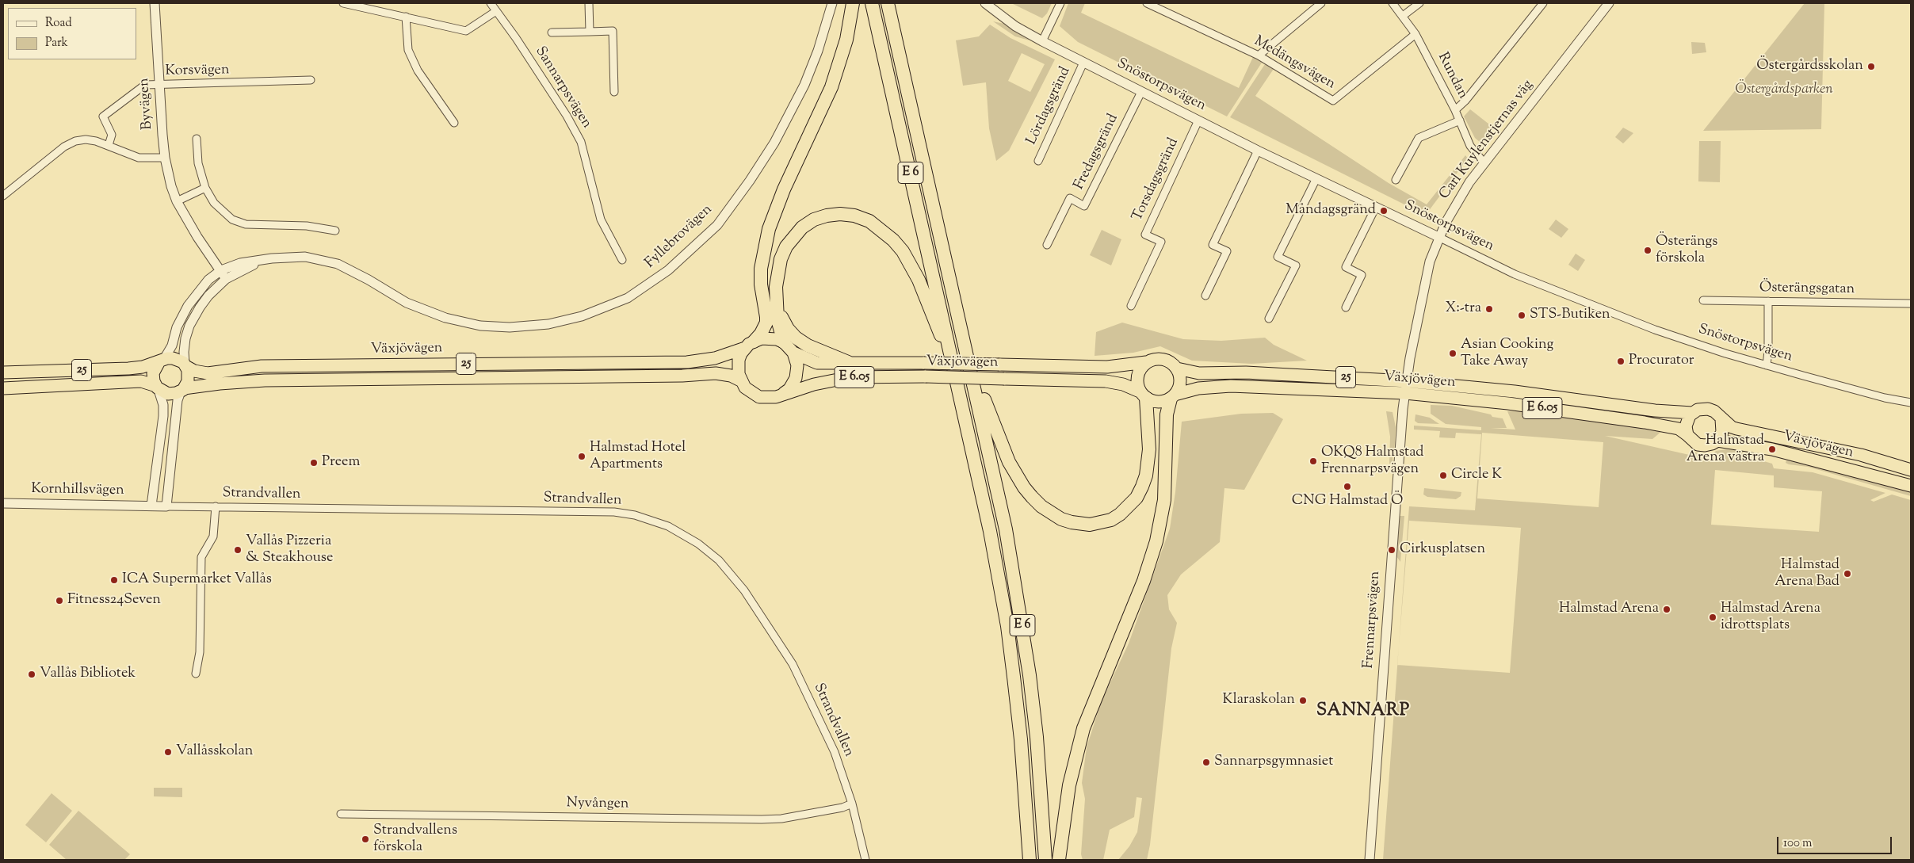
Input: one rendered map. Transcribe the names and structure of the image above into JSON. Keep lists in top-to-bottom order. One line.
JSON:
{"streets":{"highway":["E 6","Växjövägen","25","E 6.05"],"street":["Medängsvägen","Korsvägen","Rundan","Snöstorpsvägen","Sannarpsvägen","Byvägen","Lördagsgränd","Carl Kuylenstjernas väg","Fredagsgränd","Torsdagsgränd","Fyllebrovägen","Österängsgatan","Kornhillsvägen","Strandvallen","Frennarpsvägen","Nyvången"]},"crossings":[["Medängsvägen","Rundan"],["Korsvägen","Byvägen"],["Rundan","Carl Kuylenstjernas väg"],["Snöstorpsvägen","Lördagsgränd"],["Snöstorpsvägen","Carl Kuylenstjernas väg"],["Snöstorpsvägen","Fredagsgränd"],["Snöstorpsvägen","Torsdagsgränd"],["Byvägen","Fyllebrovägen"],["Carl Kuylenstjernas väg","Växjövägen"],["Carl Kuylenstjernas väg","Frennarpsvägen"],["Fyllebrovägen","Växjövägen"],["Växjövägen","Frennarpsvägen"],["Kornhillsvägen","Strandvallen"],["Strandvallen","Nyvången"]],"districts":["SANNARP"],"parks":["Östergårdsparken"],"places":["Östergårdsskolan","Måndagsgränd","Österängs förskola","X:-tra","STS-Butiken","Asian Cooking Take Away","Procurator","Halmstad Arena västra","Halmstad Hotel Apartments","OKQ8 Halmstad Frennarpsvägen","Preem","Circle K","CNG Halmstad Ö","Vallås Pizzeria & Steakhouse","Cirkusplatsen","Halmstad Arena Bad","ICA Supermarket Vallås","Fitness24Seven","Halmstad Arena","Halmstad Arena idrottsplats","Vallås Bibliotek","Klaraskolan","Vallåsskolan","Sannarpsgymnasiet","Strandvallens förskola"],"legend":["Road","Park"],"scale_bar":"100 m"}
